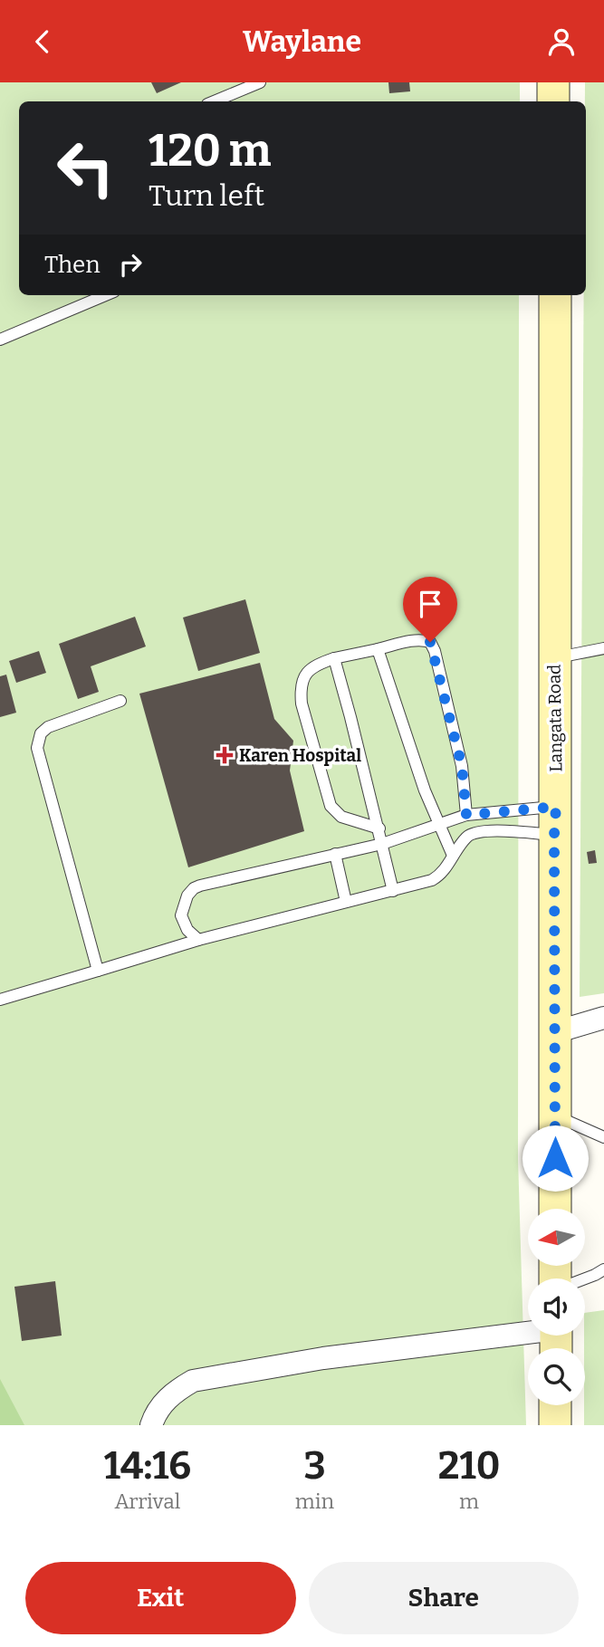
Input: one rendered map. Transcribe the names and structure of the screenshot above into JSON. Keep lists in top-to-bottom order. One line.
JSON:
{"streets":{"main road":["Langata Road"]},"places":{"health":["Karen Hospital"]},"north":"left","page":{"header":"Waylane","turn":["120 m","Turn left"],"then":"Then","eta":["14:16","Arrival","3","min","210","m"],"buttons":["Exit","Share"]}}
